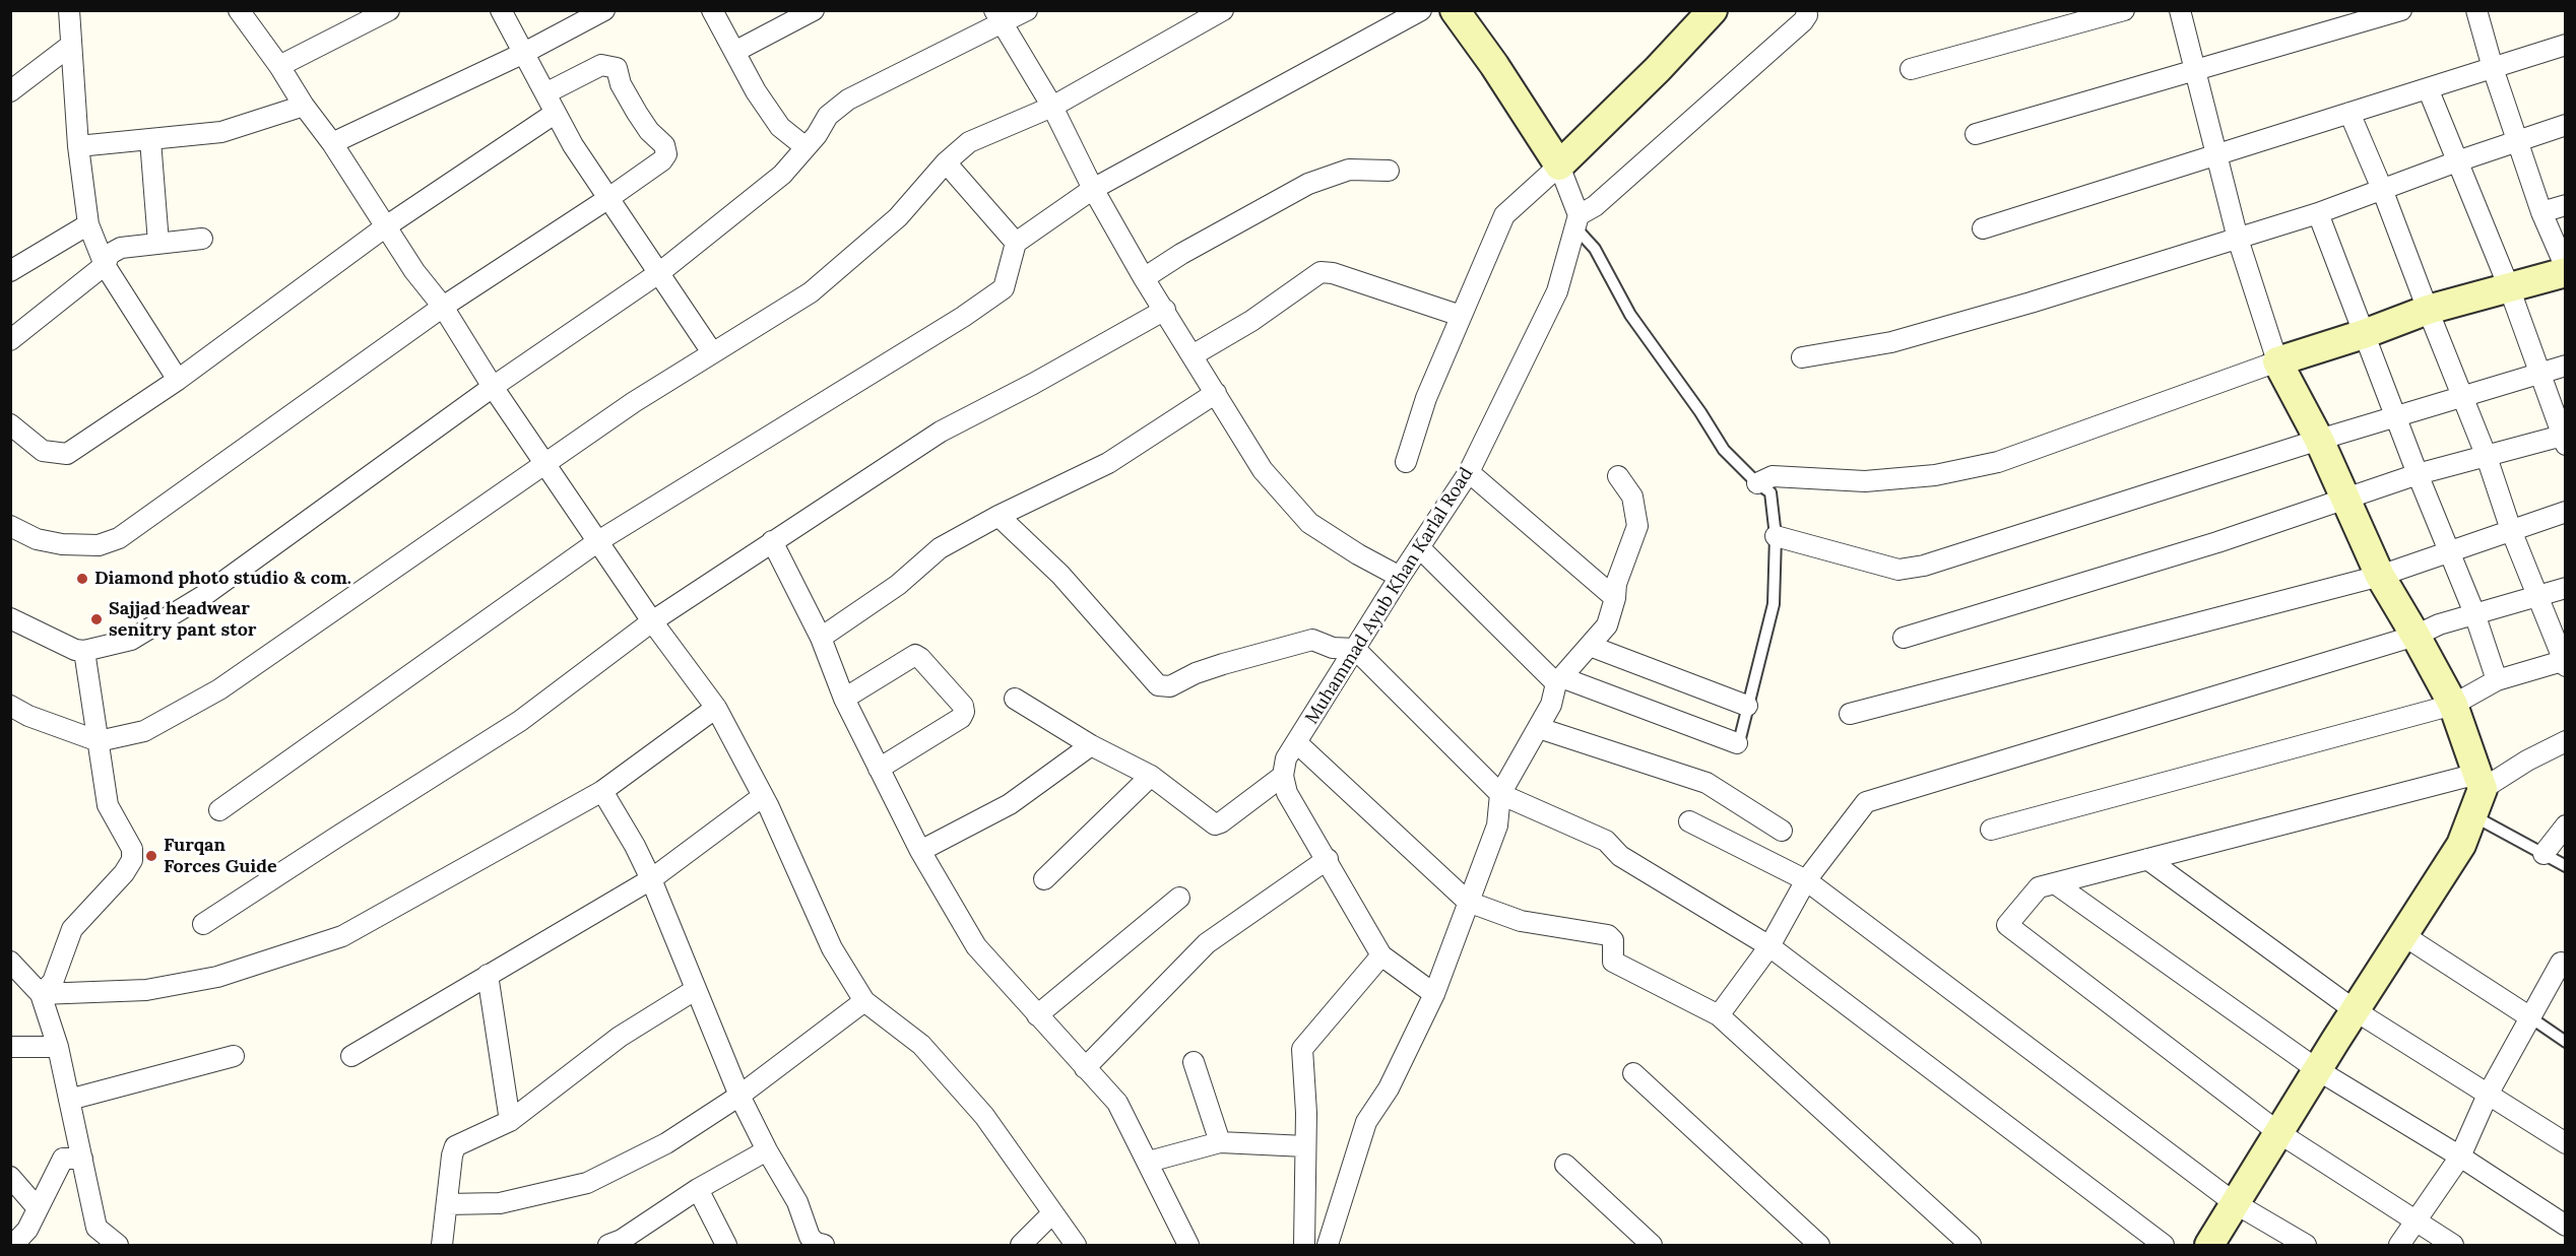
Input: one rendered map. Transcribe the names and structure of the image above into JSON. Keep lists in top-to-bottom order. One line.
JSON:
{"streets":{"street":["Muhammad Ayub Khan Karlal Road"]},"places":["Diamond photo studio & com.","Sajjad headwear senitry pant stor","Furqan Forces Guide"]}
